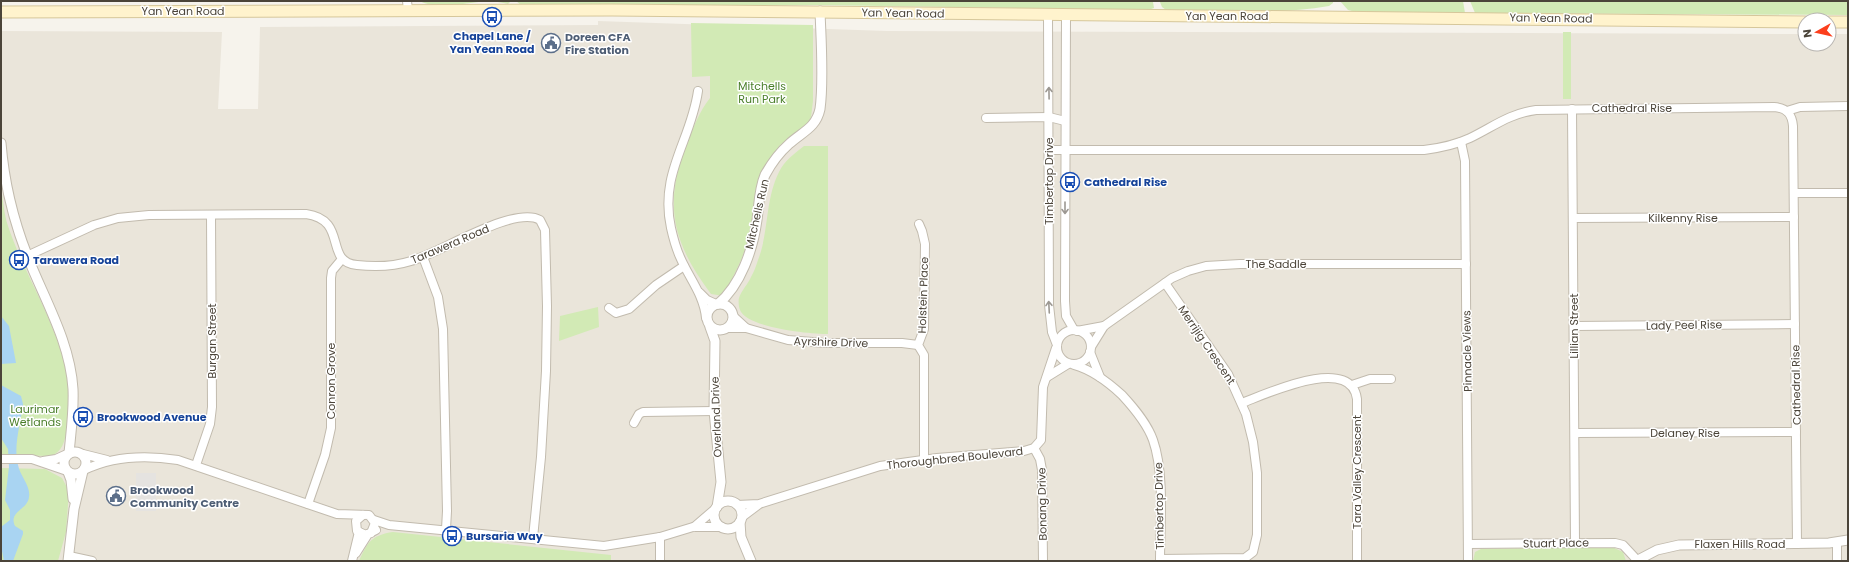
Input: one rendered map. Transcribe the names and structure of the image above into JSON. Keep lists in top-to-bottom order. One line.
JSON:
{"streets":{"main road":["Yan Yean Road"],"street":["Cathedral Rise","Timbertop Drive","Mitchells Run","Kilkenny Rise","Tarawera Road","The Saddle","Holstein Place","Lady Peel Rise","Lillian Street","Burgan Street","Ayrshire Drive","Merrijig Crescent","Pinnacle Views","Conron Grove","Overland Drive","Delaney Rise","Thoroughbred Boulevard","Tara Valley Crescent","Bonang Drive","Stuart Place","Flaxen Hills Road"]},"crossings":[["Yan Yean Road","Timbertop Drive"],["Yan Yean Road","Mitchells Run"],["Cathedral Rise","Timbertop Drive"],["Cathedral Rise","Kilkenny Rise"],["Cathedral Rise","Lady Peel Rise"],["Cathedral Rise","Lillian Street"],["Cathedral Rise","Pinnacle Views"],["Cathedral Rise","Delaney Rise"],["Cathedral Rise","Flaxen Hills Road"],["Timbertop Drive","The Saddle"],["Timbertop Drive","Merrijig Crescent"],["Timbertop Drive","Thoroughbred Boulevard"],["Mitchells Run","Ayrshire Drive"],["Mitchells Run","Overland Drive"],["Kilkenny Rise","Lillian Street"],["Tarawera Road","Conron Grove"],["The Saddle","Merrijig Crescent"],["The Saddle","Pinnacle Views"],["The Saddle","Thoroughbred Boulevard"],["Holstein Place","Ayrshire Drive"],["Holstein Place","Thoroughbred Boulevard"],["Lady Peel Rise","Lillian Street"],["Lillian Street","Delaney Rise"],["Lillian Street","Stuart Place"],["Ayrshire Drive","Overland Drive"],["Pinnacle Views","Stuart Place"],["Overland Drive","Thoroughbred Boulevard"],["Thoroughbred Boulevard","Bonang Drive"],["Stuart Place","Flaxen Hills Road"]],"parks":["Mitchells Run Park","Laurimar Wetlands"],"places":{"bus stop":["Chapel Lane / Yan Yean Road","Cathedral Rise","Tarawera Road","Brookwood Avenue","Bursaria Way"],"public building":["Doreen CFA Fire Station","Brookwood Community Centre"]},"north":"left"}
